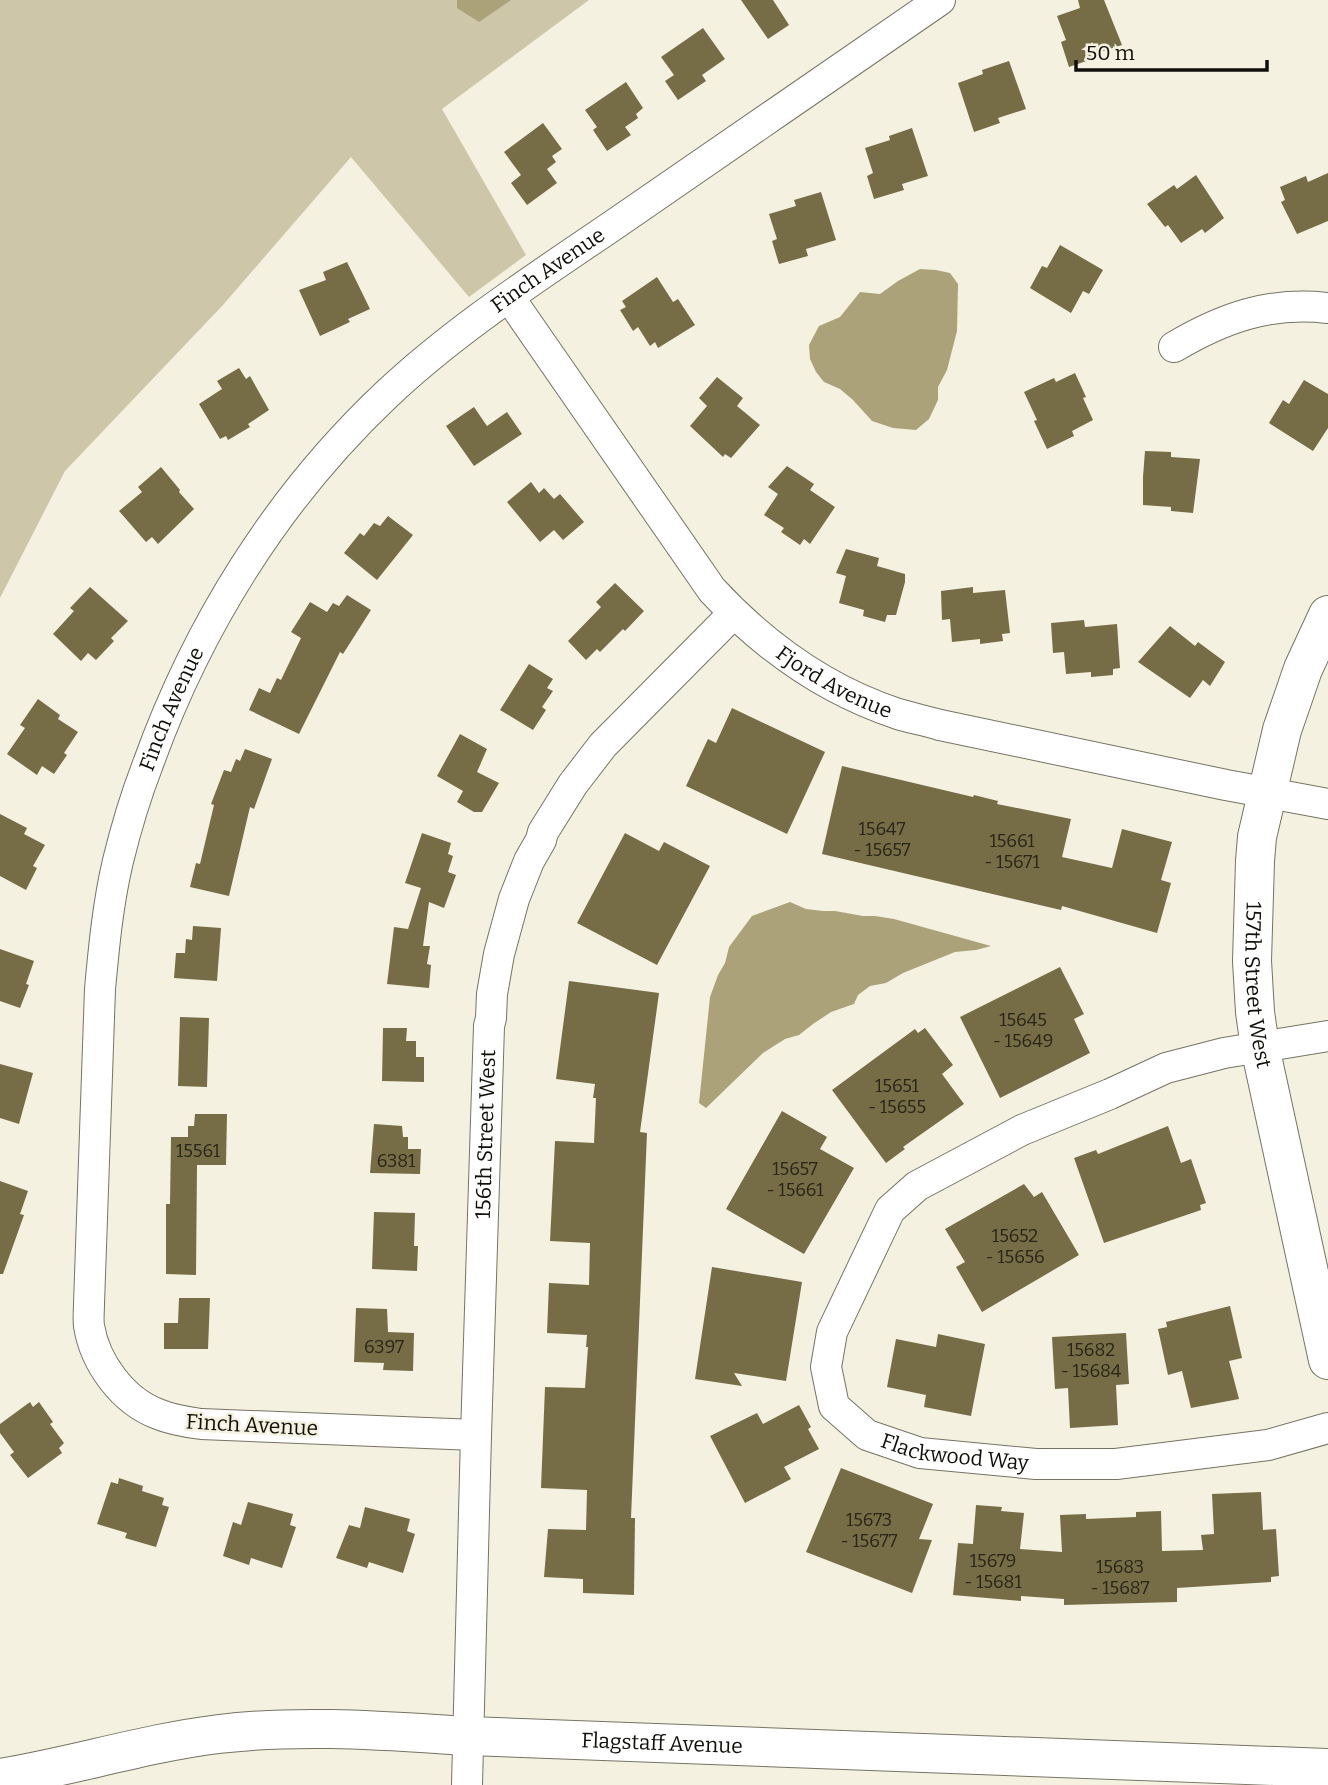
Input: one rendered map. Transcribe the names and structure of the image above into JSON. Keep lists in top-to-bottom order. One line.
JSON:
{"streets":{"street":["Finch Avenue","Fjord Avenue","157th Street West","156th Street West","Flackwood Way","Flagstaff Avenue"]},"crossings":[["Finch Avenue","Fjord Avenue"],["Finch Avenue","156th Street West"],["Fjord Avenue","157th Street West"],["Fjord Avenue","156th Street West"],["157th Street West","Flackwood Way"],["156th Street West","Flagstaff Avenue"]],"house_numbers":["15647 - 15657","15661 - 15671","15645 - 15649","15651 - 15655","15561","6381","15657 - 15661","15652 - 15656","6397","15682 - 15684","15673 - 15677","15679 - 15681","15683 - 15687"],"scale_bar":"50 m"}
